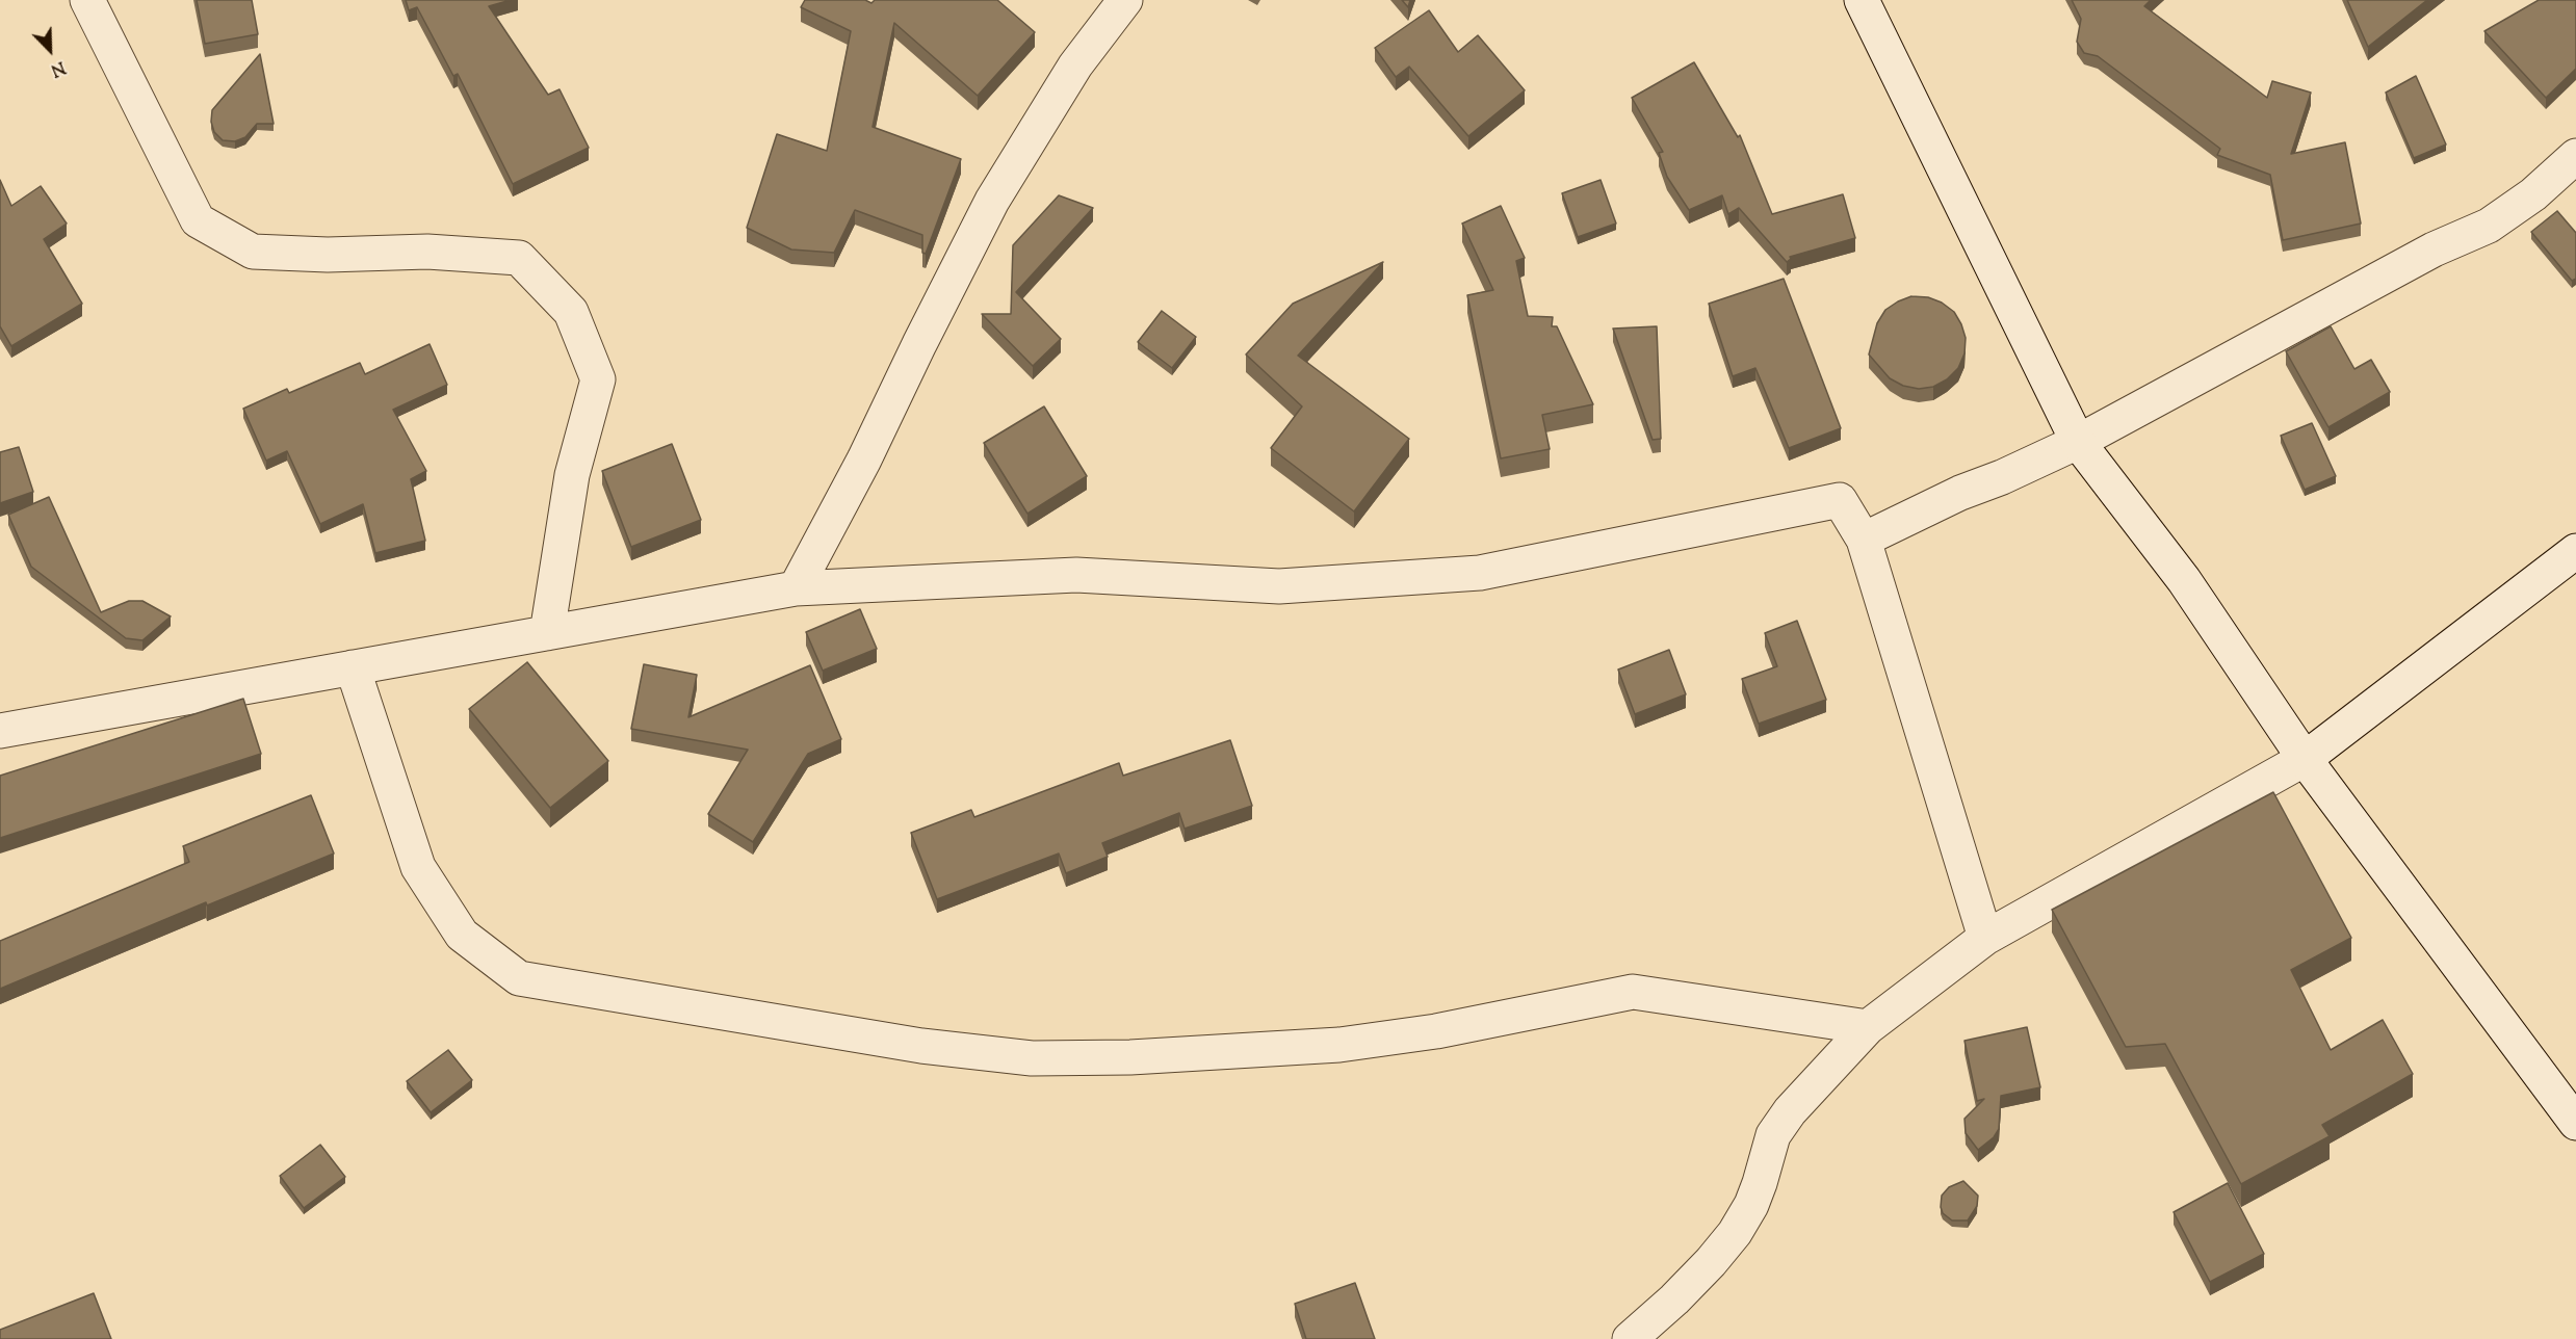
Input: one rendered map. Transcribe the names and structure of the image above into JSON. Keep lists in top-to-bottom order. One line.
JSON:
{"north":"bottom right"}
